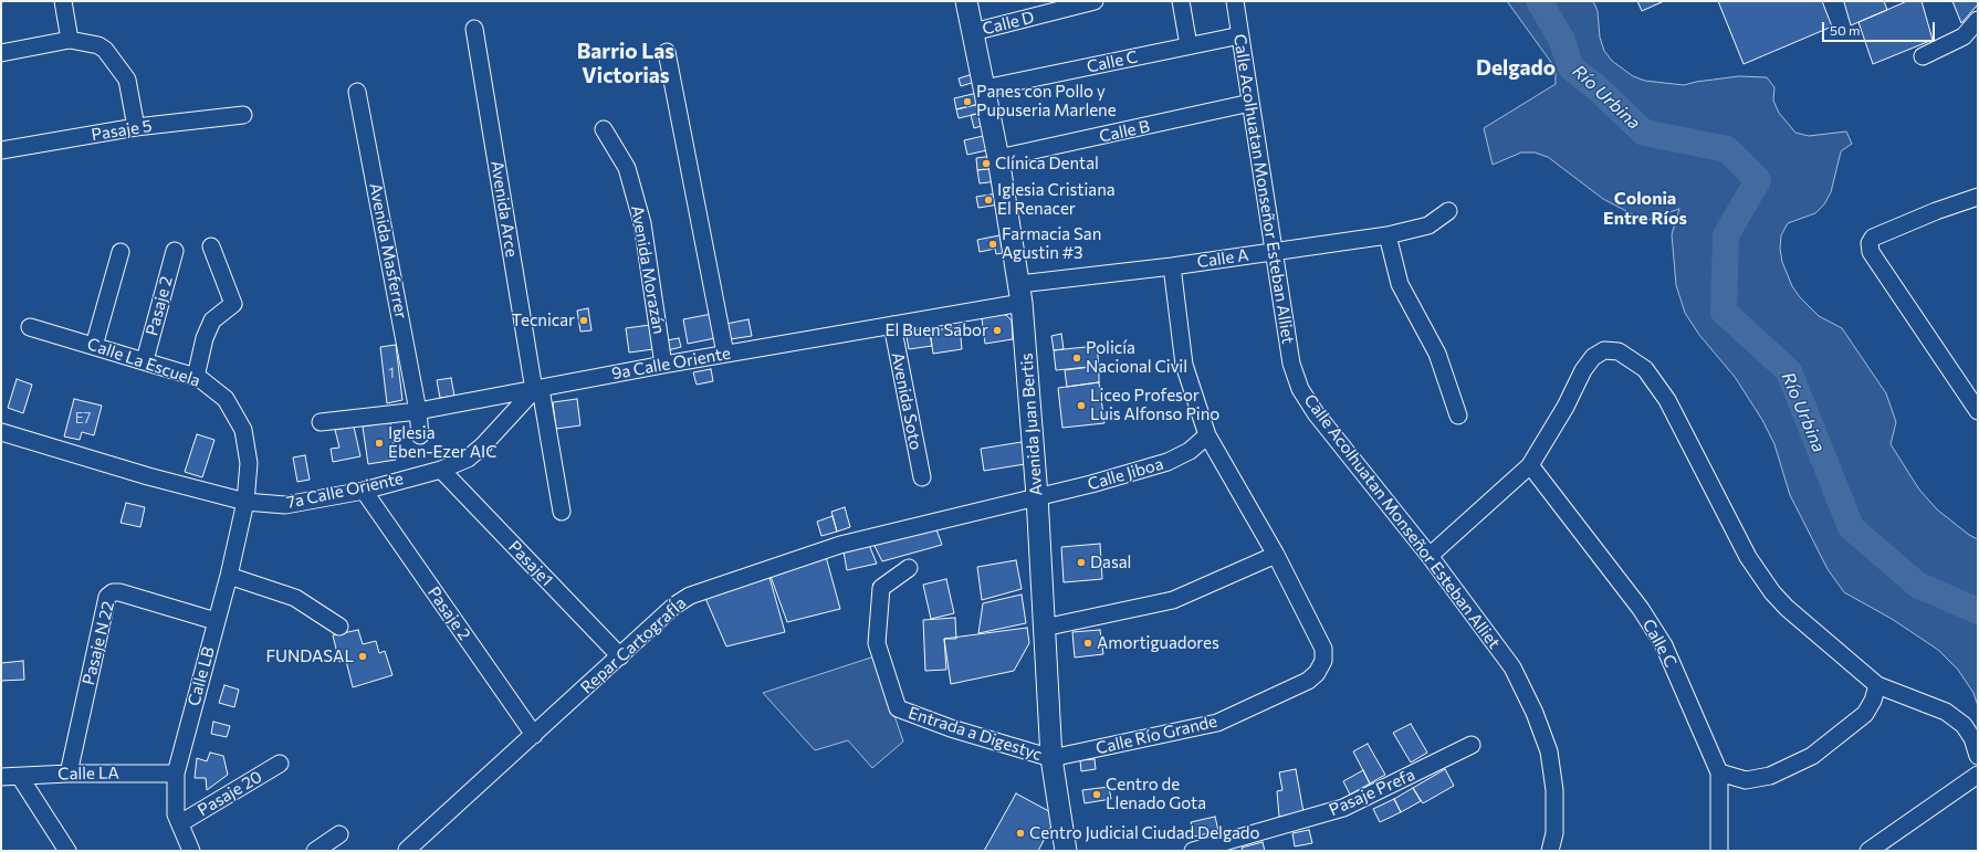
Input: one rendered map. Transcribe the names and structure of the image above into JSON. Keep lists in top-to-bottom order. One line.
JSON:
{"streets":{"main road":["Avenida Juan Bertis"],"street":["Calle D","Calle C","Pasaje 5","Calle B","Calle Acolhuatan Monseñor Esteban Alliet","Avenida Arce","Avenida Masferrer","Calle A","Avenida Morazán","Pasaje 2","Calle La Escuela","9a Calle Oriente","Avenida Soto","Calle Jiboa","7a Calle Oriente","Pasaje1","Pasaje N 22","Repar CartografÍa","Calle LB","Entrada a Digestyc","Calle Río Grande","Calle LA","Pasaje Prefa","Pasaje 20"]},"crossings":[["Calle D","Avenida Juan Bertis"],["Calle C","Calle Acolhuatan Monseñor Esteban Alliet"],["Calle C","Avenida Juan Bertis"],["Calle B","Calle Acolhuatan Monseñor Esteban Alliet"],["Calle B","Avenida Juan Bertis"],["Calle Acolhuatan Monseñor Esteban Alliet","Calle A"],["Avenida Arce","9a Calle Oriente"],["Avenida Arce","7a Calle Oriente"],["Avenida Masferrer","9a Calle Oriente"],["Calle A","9a Calle Oriente"],["Calle A","Avenida Juan Bertis"],["Avenida Morazán","9a Calle Oriente"],["Pasaje 2","Calle La Escuela"],["Pasaje 2","7a Calle Oriente"],["Pasaje 2","Repar CartografÍa"],["Calle La Escuela","7a Calle Oriente"],["Calle La Escuela","Calle LB"],["9a Calle Oriente","Avenida Soto"],["9a Calle Oriente","Avenida Juan Bertis"],["9a Calle Oriente","7a Calle Oriente"],["Avenida Juan Bertis","Calle Jiboa"],["Avenida Juan Bertis","Repar CartografÍa"],["Avenida Juan Bertis","Entrada a Digestyc"],["Avenida Juan Bertis","Calle Río Grande"],["Calle Jiboa","Repar CartografÍa"],["7a Calle Oriente","Pasaje1"],["7a Calle Oriente","Calle LB"],["Pasaje1","Repar CartografÍa"],["Pasaje N 22","Calle LB"],["Pasaje N 22","Calle LA"],["Calle LB","Calle LA"],["Calle LB","Pasaje 20"],["Entrada a Digestyc","Calle Río Grande"]],"districts":["Barrio Las Victorias","Delgado","Colonia Entre Ríos"],"water":["Río Urbina"],"places":["Panes con Pollo y Pupuseria Marlene","Clínica Dental","Iglesia Cristiana El Renacer","Farmacia San Agustin #3","Tecnicar","El Buen Sabor","Policía Nacional Civil","Liceo Profesor Luis Alfonso Pino","Iglesia Eben-Ezer AIC","Dasal","Amortiguadores","FUNDASAL","Centro de Llenado Gota","Centro Judicial Ciudad Delgado"],"house_numbers":["1","E7"],"scale_bar":"50 m"}
